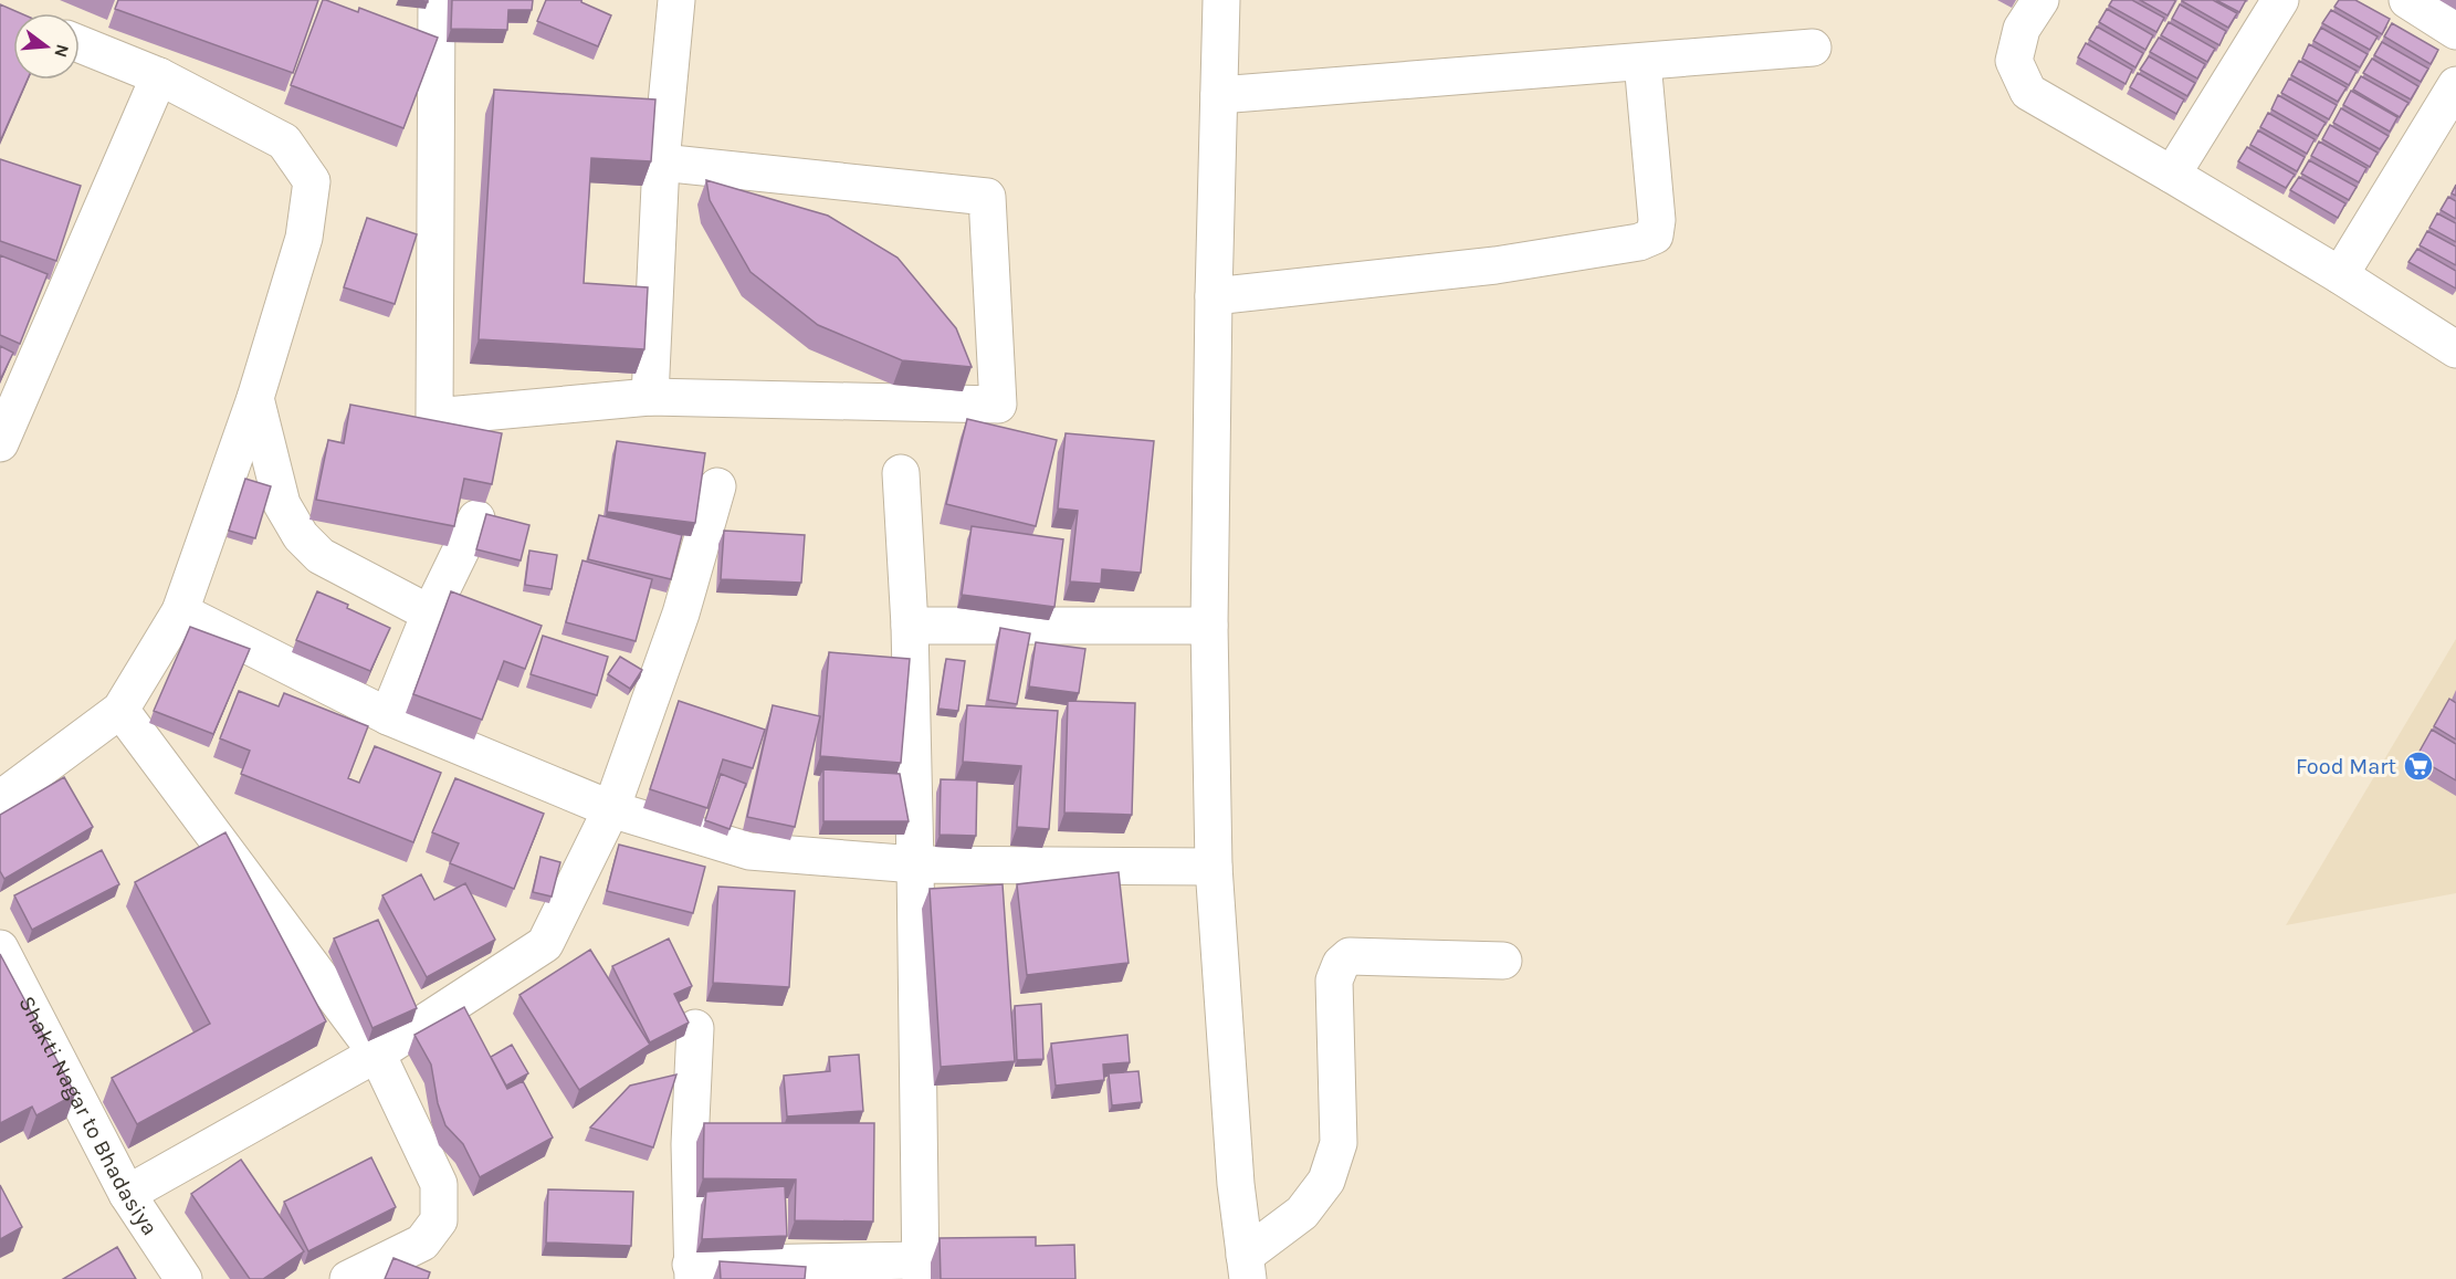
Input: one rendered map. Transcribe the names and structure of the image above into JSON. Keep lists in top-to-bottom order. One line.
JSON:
{"streets":{"street":["Shakti Nagar to Bhadasiya"]},"places":{"supermarket":["Food Mart"]},"north":"right"}
